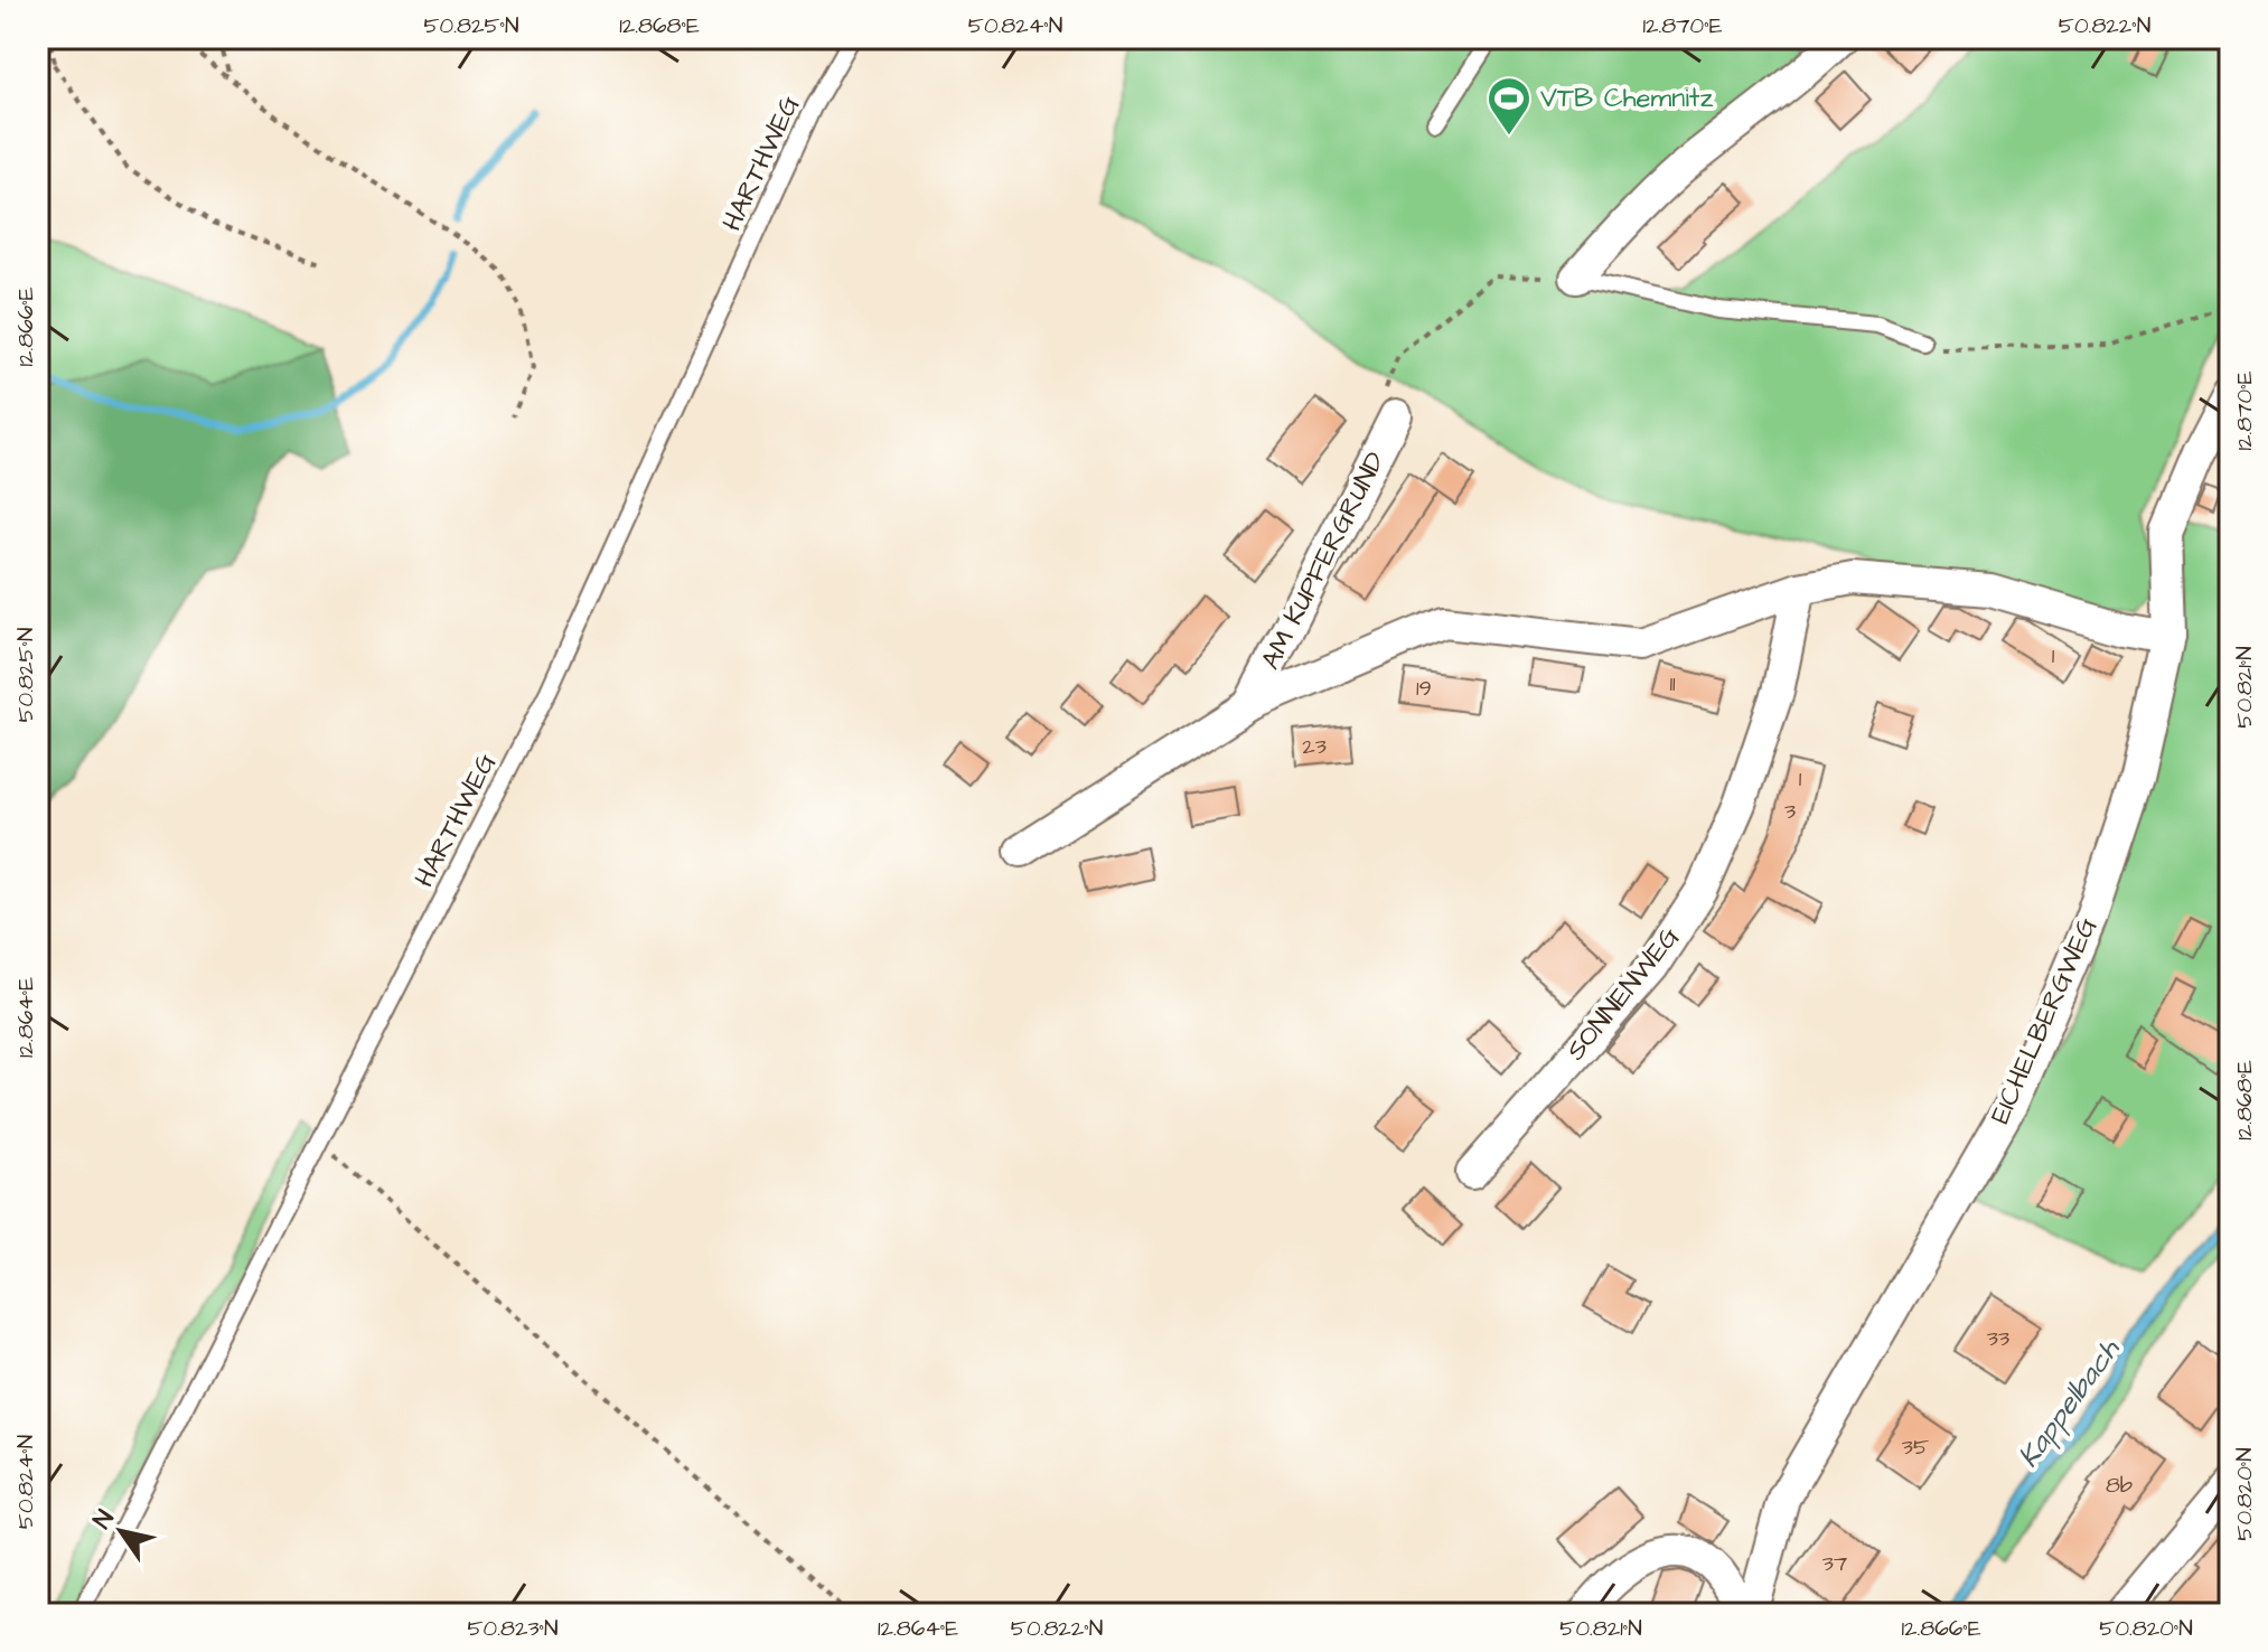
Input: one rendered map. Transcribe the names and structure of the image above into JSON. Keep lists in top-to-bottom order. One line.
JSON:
{"streets":{"street":["AM KUPFERGRUND","SONNENWEG","EICHELBERGWEG"],"lane":["HARTHWEG"]},"crossings":[["AM KUPFERGRUND","SONNENWEG"],["AM KUPFERGRUND","EICHELBERGWEG"]],"water":["Kappelbach"],"places":{"sports":["VTB Chemnitz"]},"house_numbers":["1","11","19","23","1","3","33","35","8b","37"],"north":"top left","coordinates":["50.825°N","12.868°E","50.824°N","12.870°E","50.822°N","12.866°E","50.821°N","12.864°E","50.820°N","50.823°N"]}
